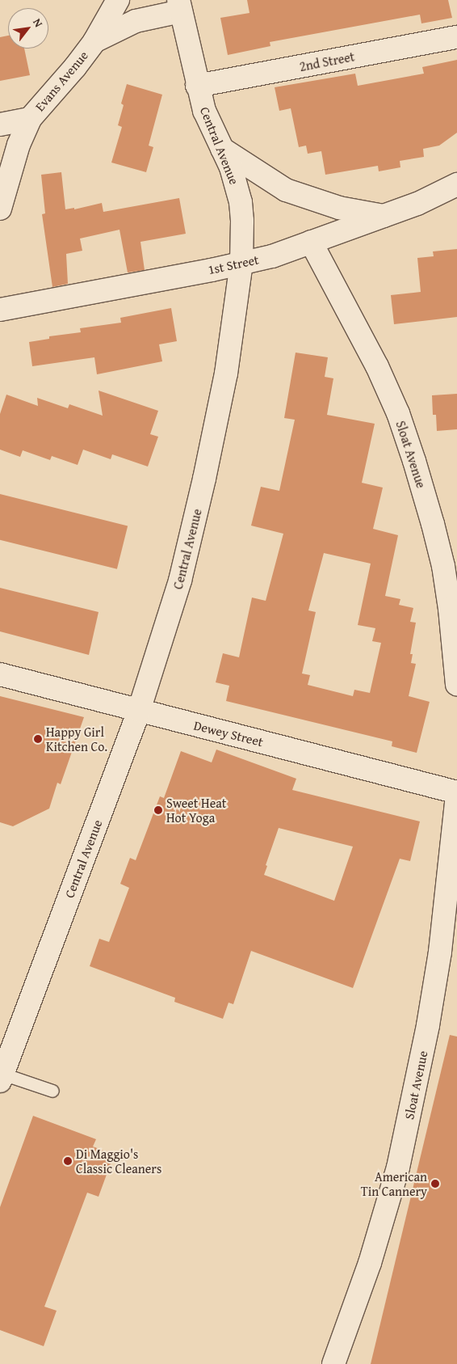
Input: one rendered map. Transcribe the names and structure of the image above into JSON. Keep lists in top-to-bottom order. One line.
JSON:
{"streets":{"street":["2nd Street","Evans Avenue","Central Avenue","1st Street","Sloat Avenue","Dewey Street"]},"crossings":[["2nd Street","Central Avenue"],["Evans Avenue","Central Avenue"],["Central Avenue","1st Street"],["Central Avenue","Dewey Street"],["1st Street","Sloat Avenue"]],"places":["Happy Girl Kitchen Co.","Sweet Heat Hot Yoga","Di Maggio's Classic Cleaners","American Tin Cannery"],"north":"top right"}
